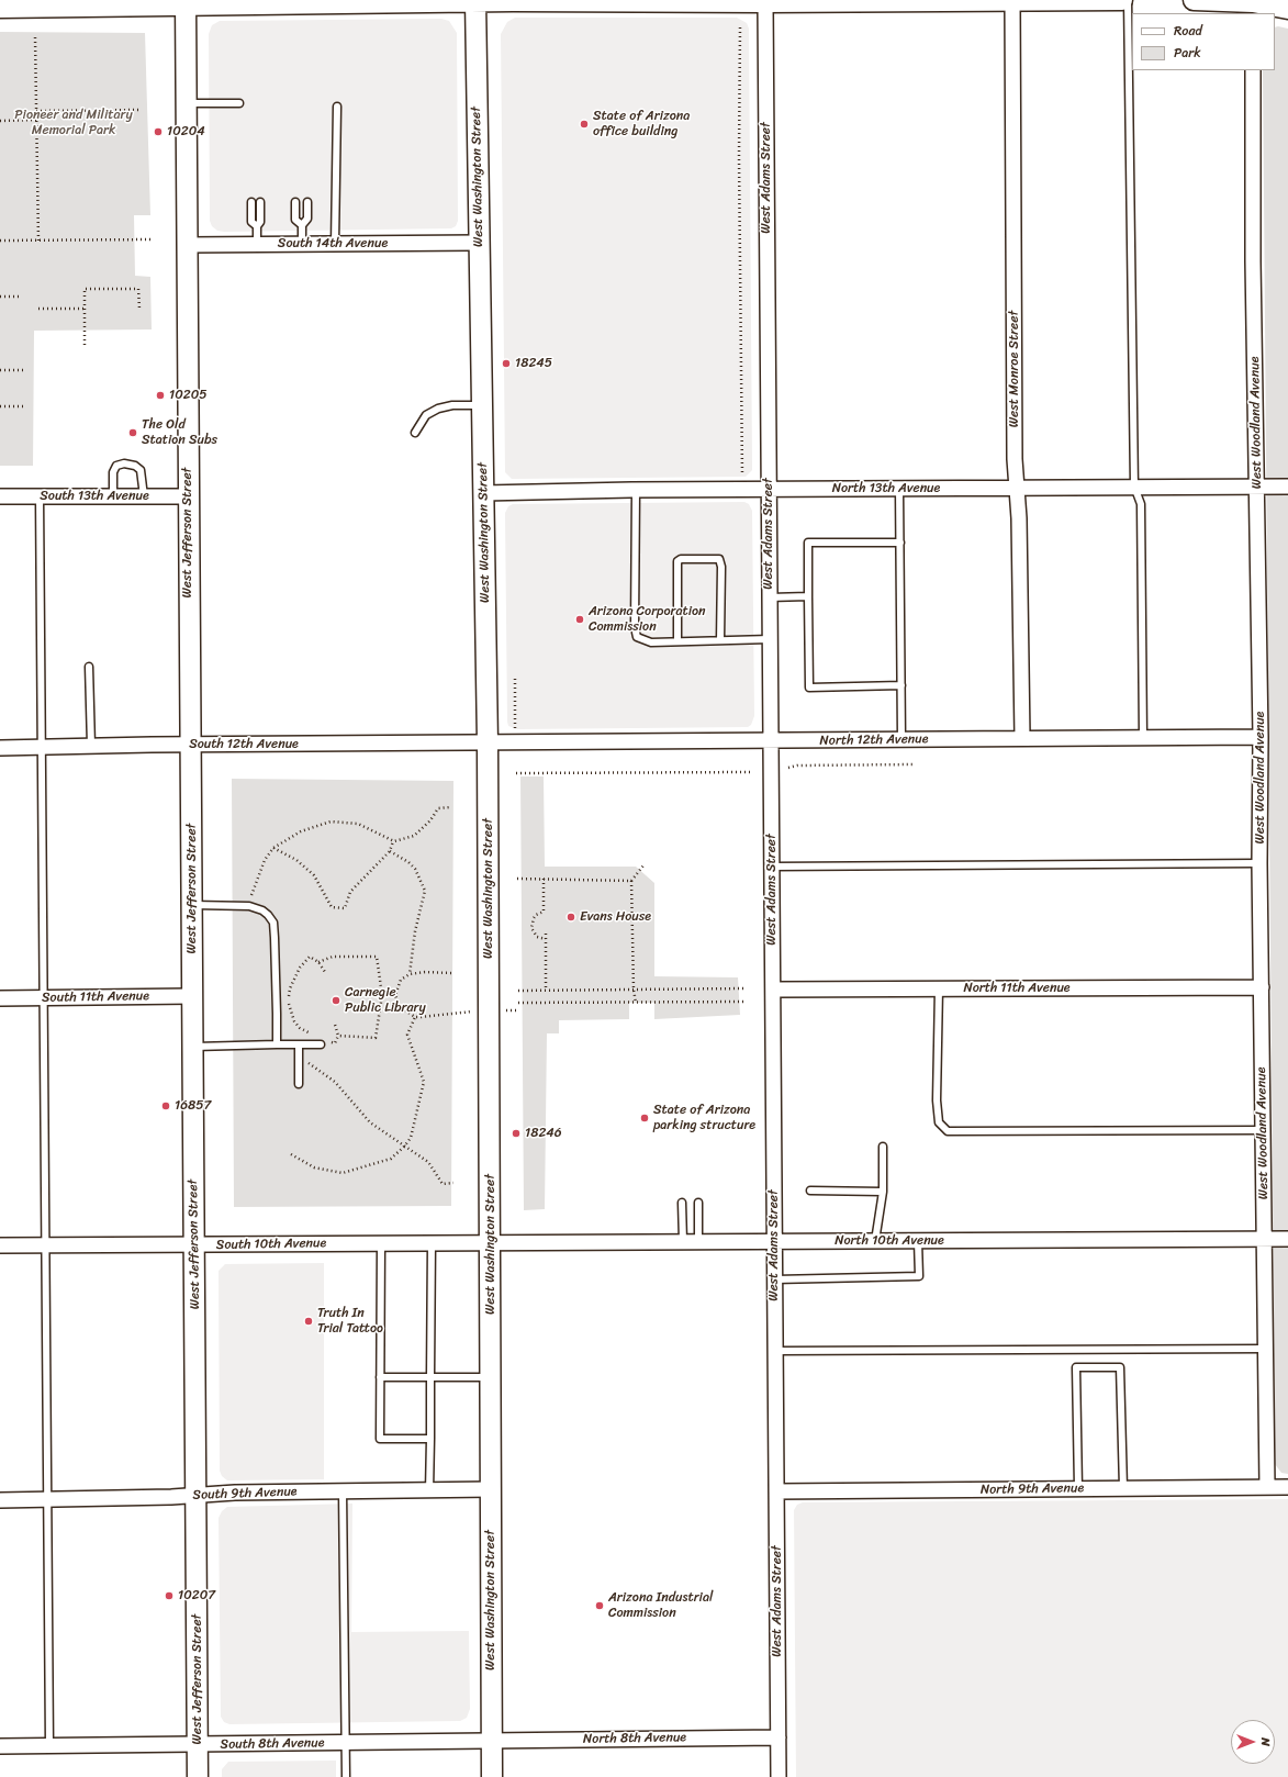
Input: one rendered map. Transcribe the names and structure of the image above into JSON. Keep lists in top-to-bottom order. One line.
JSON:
{"streets":{"main road":["West Washington Street","West Jefferson Street"],"street":["West Adams Street","South 14th Avenue","West Monroe Street","West Woodland Avenue","North 13th Avenue","South 13th Avenue","North 12th Avenue","South 12th Avenue","North 11th Avenue","South 11th Avenue","North 10th Avenue","South 10th Avenue","North 9th Avenue","South 9th Avenue","North 8th Avenue","South 8th Avenue"]},"crossings":[["West Washington Street","South 14th Avenue"],["West Washington Street","North 13th Avenue"],["West Washington Street","North 12th Avenue"],["West Washington Street","South 12th Avenue"],["West Washington Street","North 10th Avenue"],["West Washington Street","South 10th Avenue"],["West Washington Street","South 9th Avenue"],["West Washington Street","North 8th Avenue"],["West Washington Street","South 8th Avenue"],["West Adams Street","North 13th Avenue"],["West Adams Street","North 12th Avenue"],["West Adams Street","North 11th Avenue"],["West Adams Street","North 10th Avenue"],["West Adams Street","North 9th Avenue"],["West Adams Street","North 8th Avenue"],["South 14th Avenue","West Jefferson Street"],["West Monroe Street","North 13th Avenue"],["West Monroe Street","North 12th Avenue"],["West Woodland Avenue","North 13th Avenue"],["West Woodland Avenue","North 12th Avenue"],["West Woodland Avenue","North 11th Avenue"],["West Woodland Avenue","North 10th Avenue"],["West Woodland Avenue","North 9th Avenue"],["South 13th Avenue","West Jefferson Street"],["West Jefferson Street","South 12th Avenue"],["West Jefferson Street","South 11th Avenue"],["West Jefferson Street","South 10th Avenue"],["West Jefferson Street","South 9th Avenue"],["West Jefferson Street","South 8th Avenue"],["North 12th Avenue","South 12th Avenue"],["North 10th Avenue","South 10th Avenue"],["North 8th Avenue","South 8th Avenue"]],"parks":["Pioneer and Military Memorial Park"],"places":["State of Arizona office building","10204","18245","10205","The Old Station Subs","Arizona Corporation Commission","Evans House","Carnegie Public Library","16857","State of Arizona parking structure","18246","Truth In Trial Tattoo","10207","Arizona Industrial Commission"],"legend":["Road","Park"],"north":"right"}
